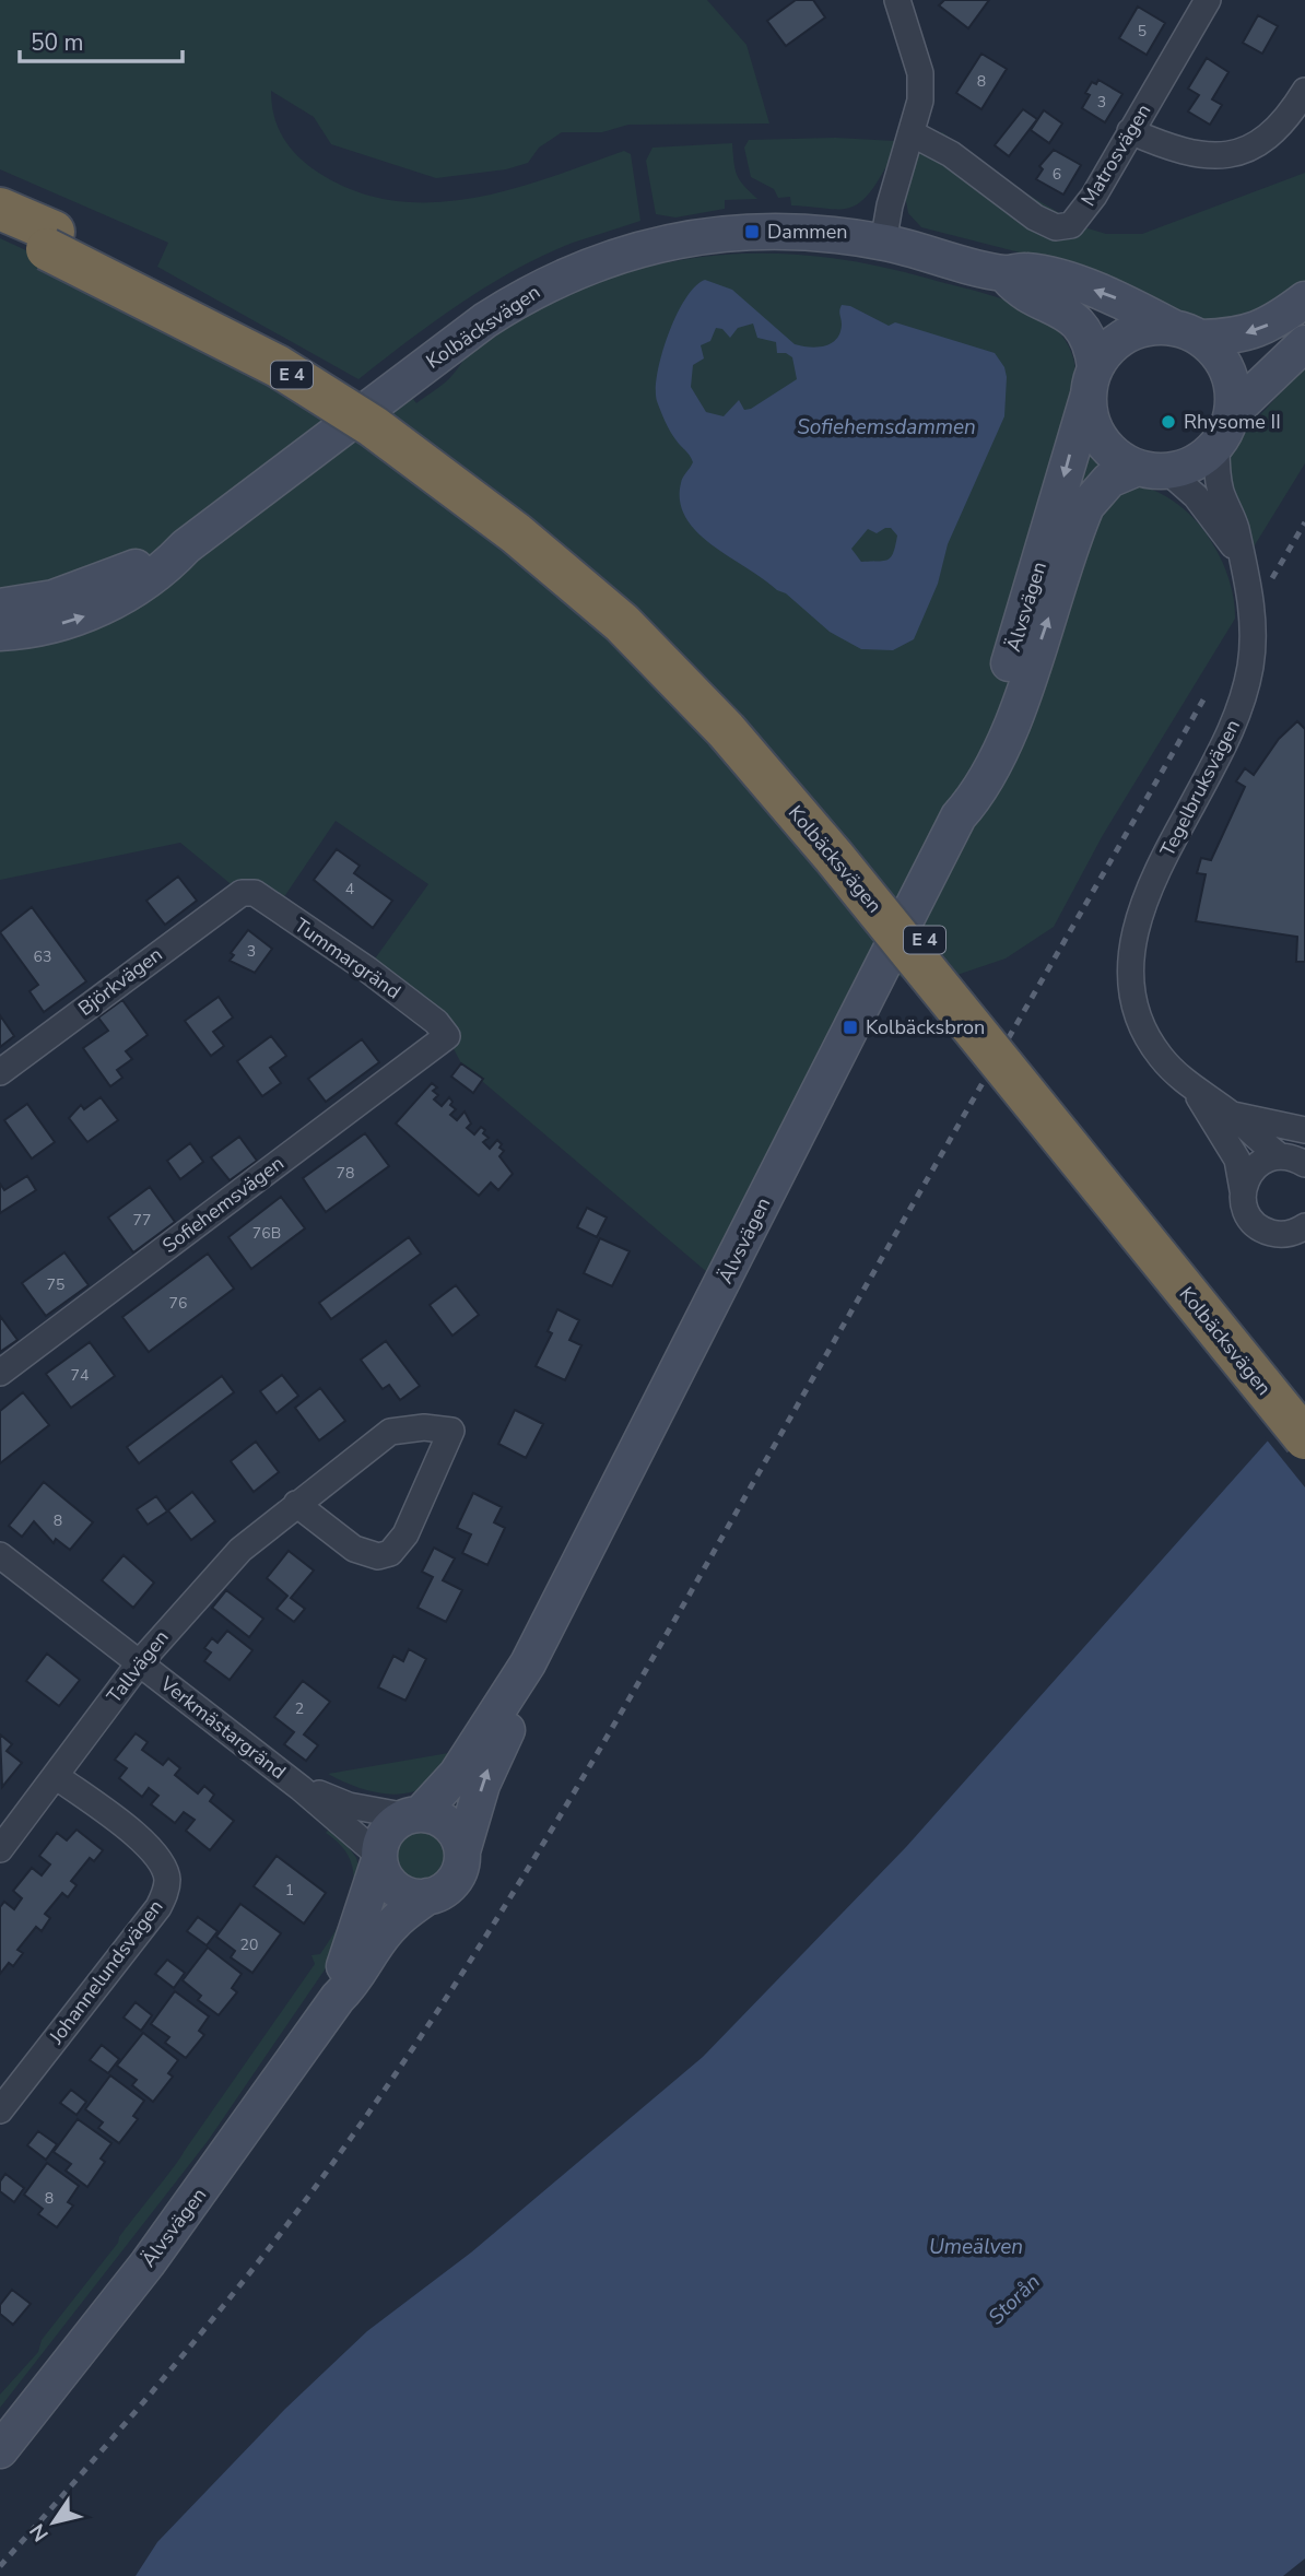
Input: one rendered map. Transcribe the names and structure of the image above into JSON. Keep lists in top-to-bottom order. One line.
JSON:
{"streets":{"highway":["Kolbäcksvägen","E 4"],"main road":["Älvsvägen"],"street":["Matrosvägen","Tegelbruksvägen","Tummargränd","Björkvägen","Sofiehemsvägen","Tallvägen","Verkmästargränd","Johannelundsvägen"]},"crossings":[["Kolbäcksvägen","Älvsvägen"],["Kolbäcksvägen","Tegelbruksvägen"],["Älvsvägen","Tegelbruksvägen"],["Älvsvägen","Verkmästargränd"],["Tummargränd","Björkvägen"],["Tummargränd","Sofiehemsvägen"],["Tallvägen","Verkmästargränd"],["Tallvägen","Johannelundsvägen"]],"water":["Sofiehemsdammen","Umeälven","Storån"],"places":{"transit":["Dammen","Kolbäcksbron"],"other":["Rhysome II"]},"house_numbers":["5","8","3","6","4","3","63","78","77","76B","75","76","74","8","2","1","20","8"],"scale_bar":"50 m","north":"bottom left"}
